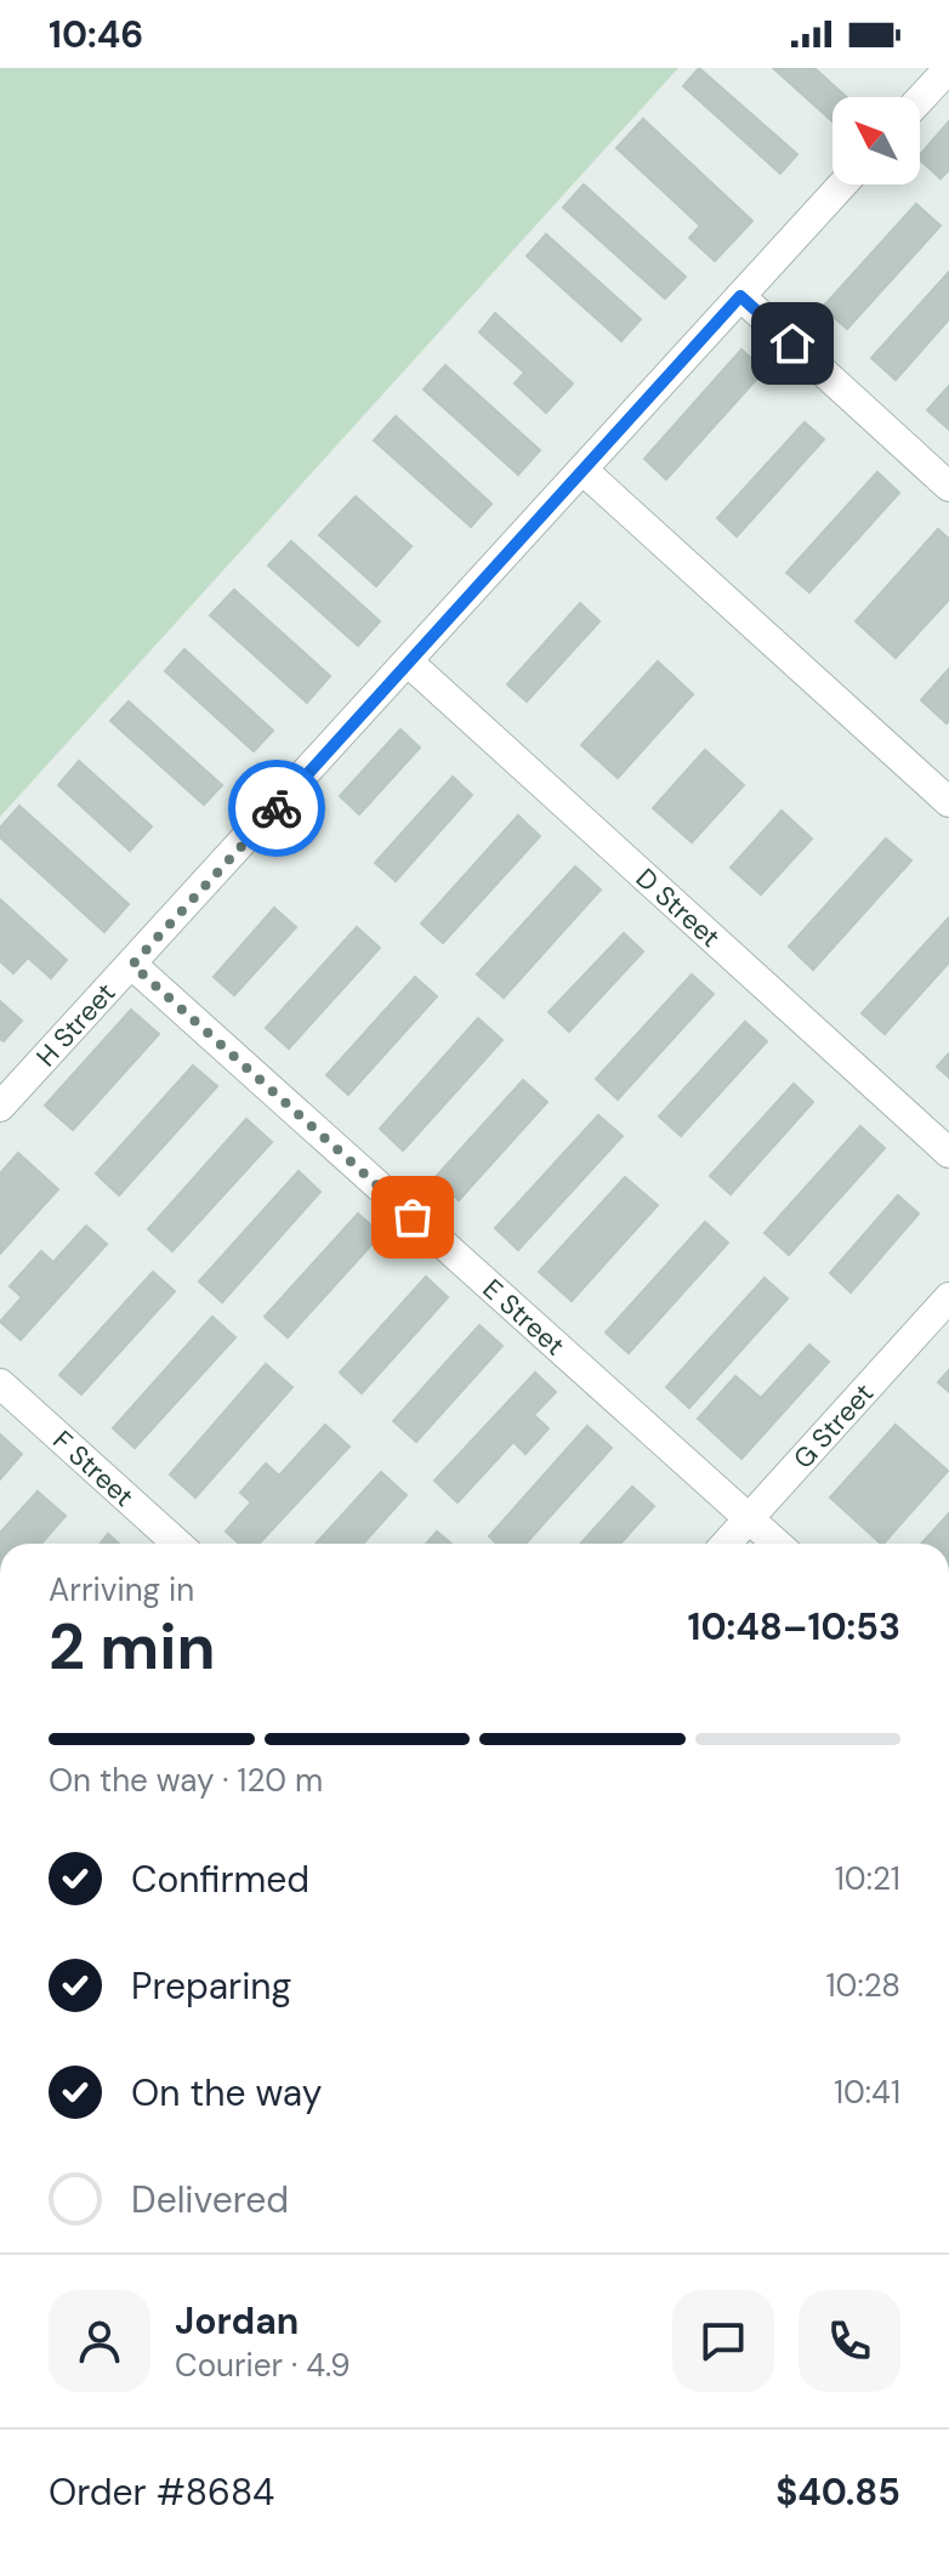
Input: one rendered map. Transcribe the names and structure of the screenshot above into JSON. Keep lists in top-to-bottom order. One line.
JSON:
{"streets":{"street":["D Street","H Street","E Street","G Street","F Street"]},"crossings":[["D Street","H Street"],["H Street","E Street"],["E Street","G Street"]],"north":"top left","page":{"status":"10:46","heading":["2 min","Arriving in","10:48–10:53"],"panel":["Jordan","Courier · 4.9","Order #8684","$40.85"],"bar":"On the way · 120 m","list":[["Confirmed","10:21"],["Preparing","10:28"],["On the way","10:41"],"Delivered"]}}
